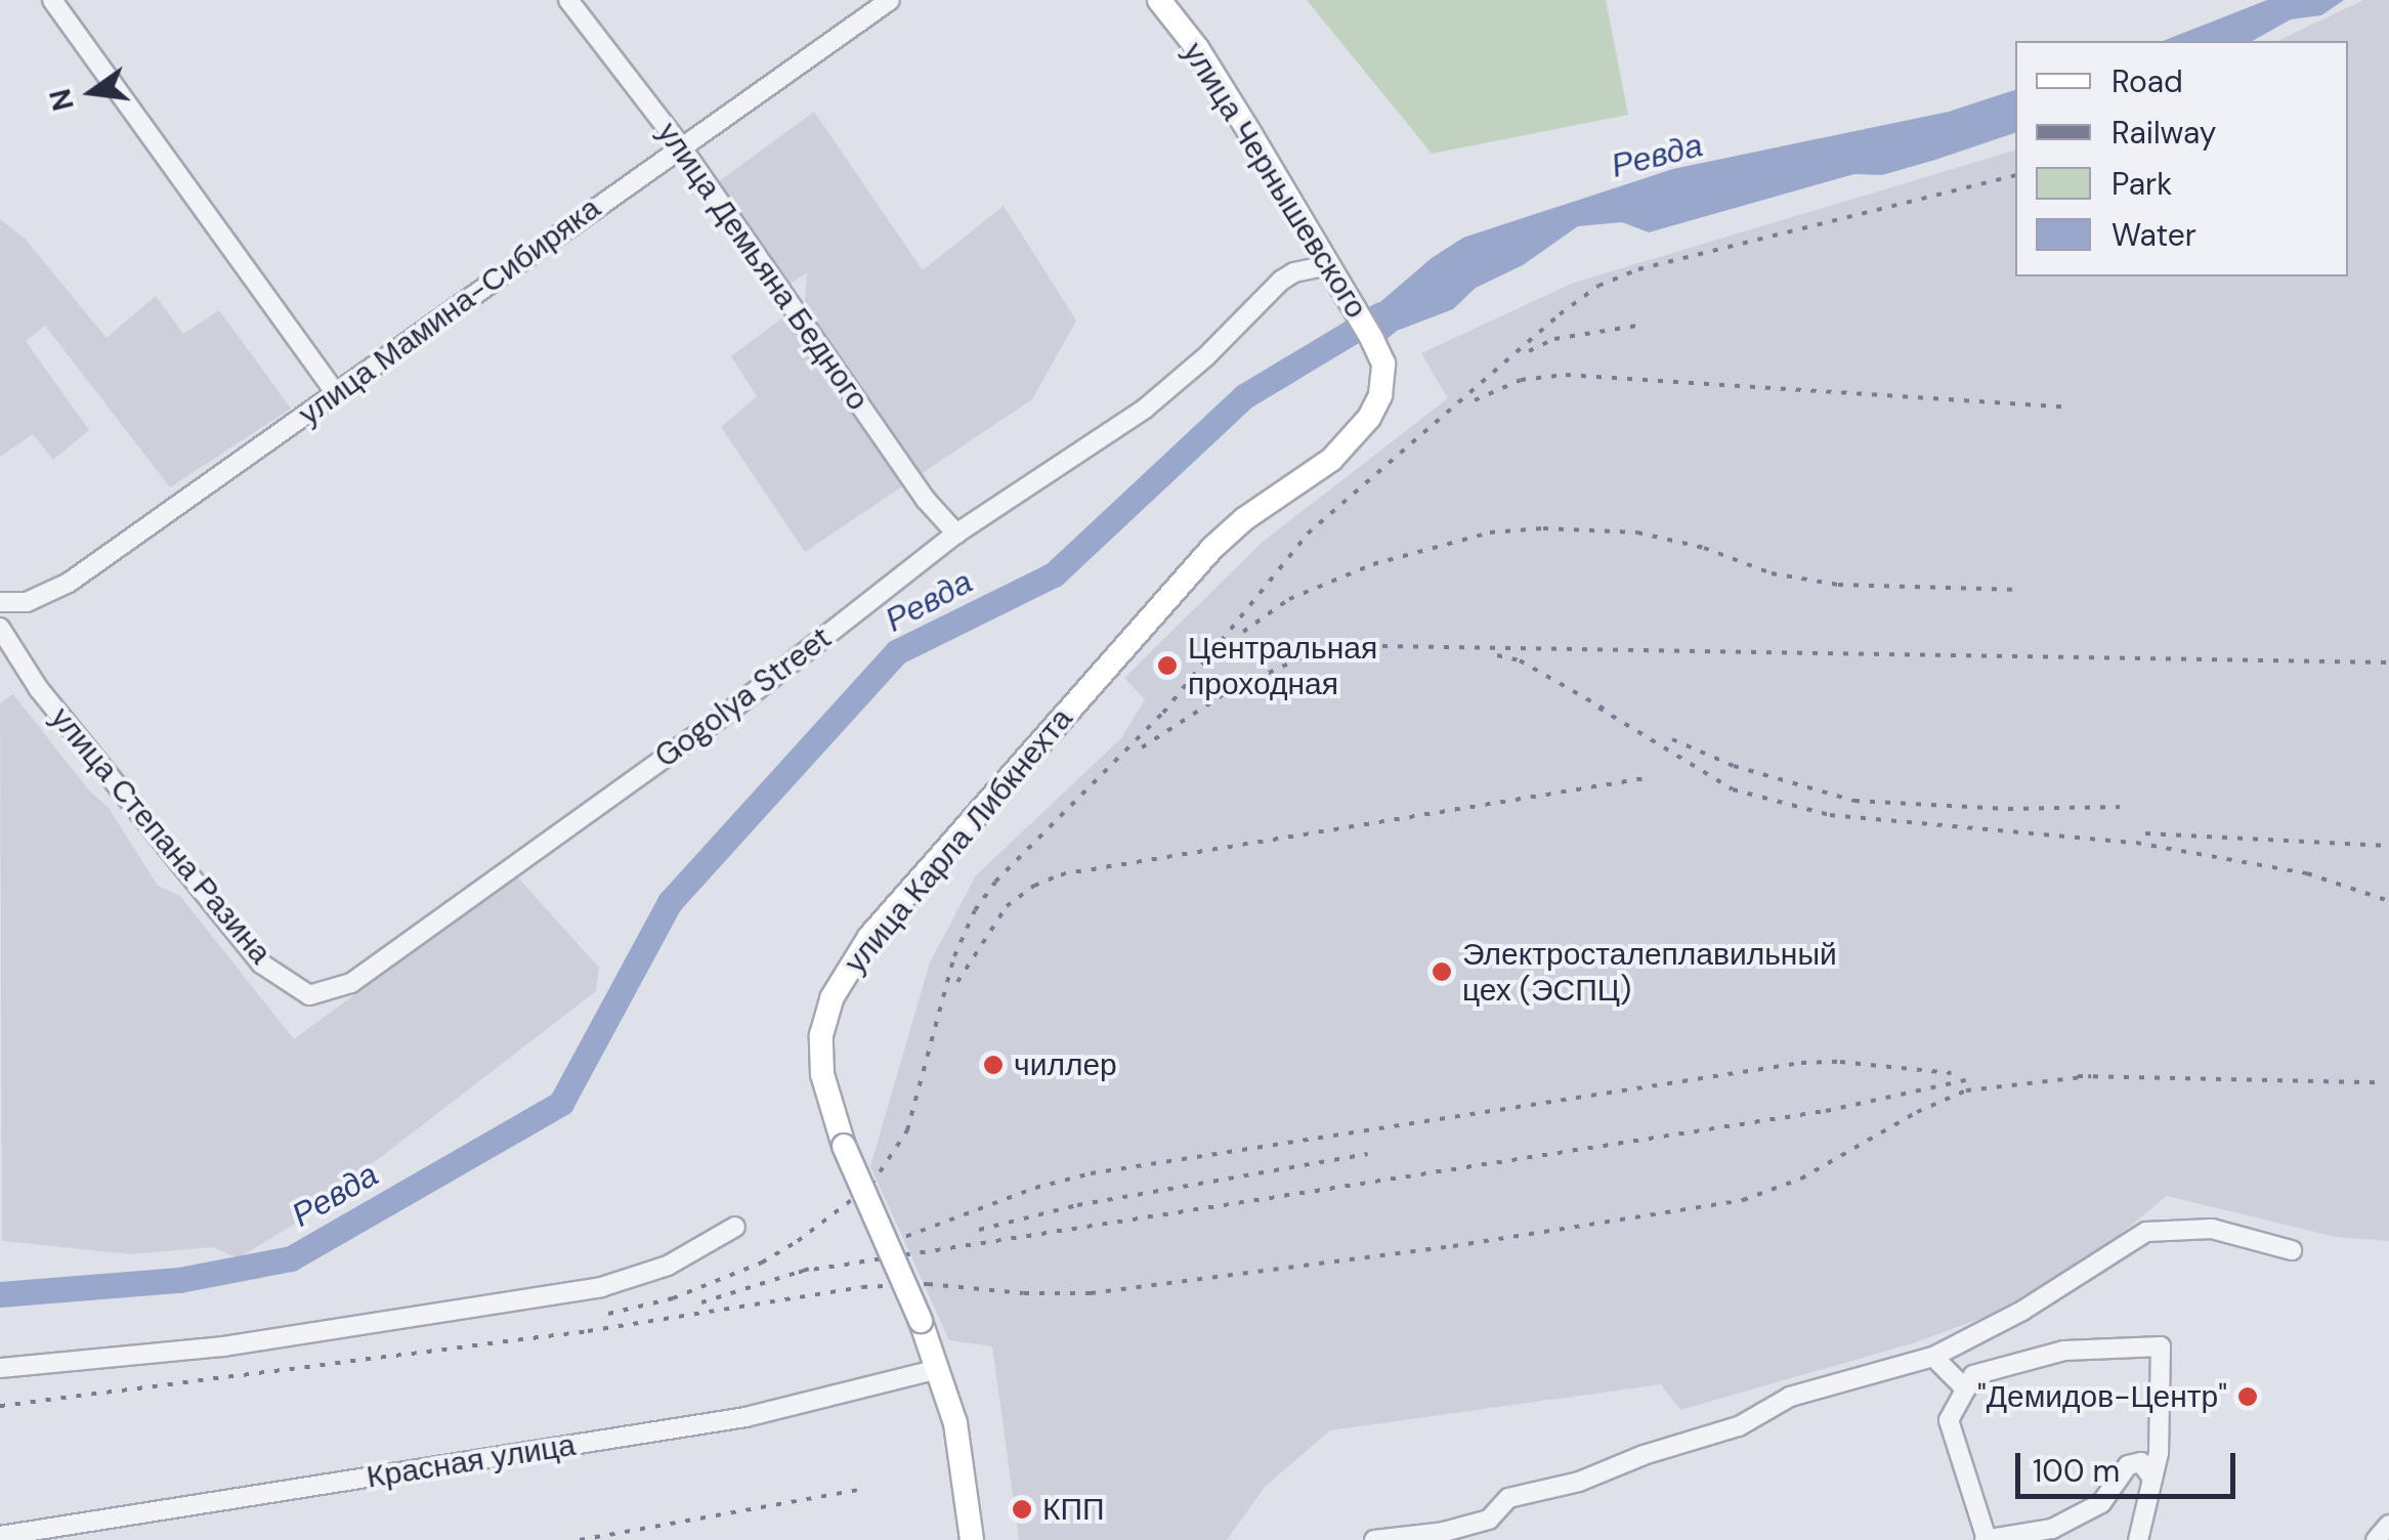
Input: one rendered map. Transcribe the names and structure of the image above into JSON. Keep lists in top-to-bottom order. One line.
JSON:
{"streets":{"main road":["улица Чернышевского","улица Карла Либкнехта"],"street":["улица Демьяна Бедного","улица Мамина-Сибиряка","Gogolya Street","улица Степана Разина","Красная улица"]},"crossings":[["улица Чернышевского","Gogolya Street"],["улица Чернышевского","улица Карла Либкнехта"],["улица Демьяна Бедного","улица Мамина-Сибиряка"],["улица Демьяна Бедного","Gogolya Street"],["Gogolya Street","улица Степана Разина"],["улица Карла Либкнехта","Красная улица"]],"water":["Ревда"],"places":["Центральная проходная","Электросталеплавильный цех (ЭСПЦ)","чиллер","\"Демидов-Центр\"","КПП"],"legend":["Road","Railway","Park","Water"],"scale_bar":"100 m","north":"left"}
